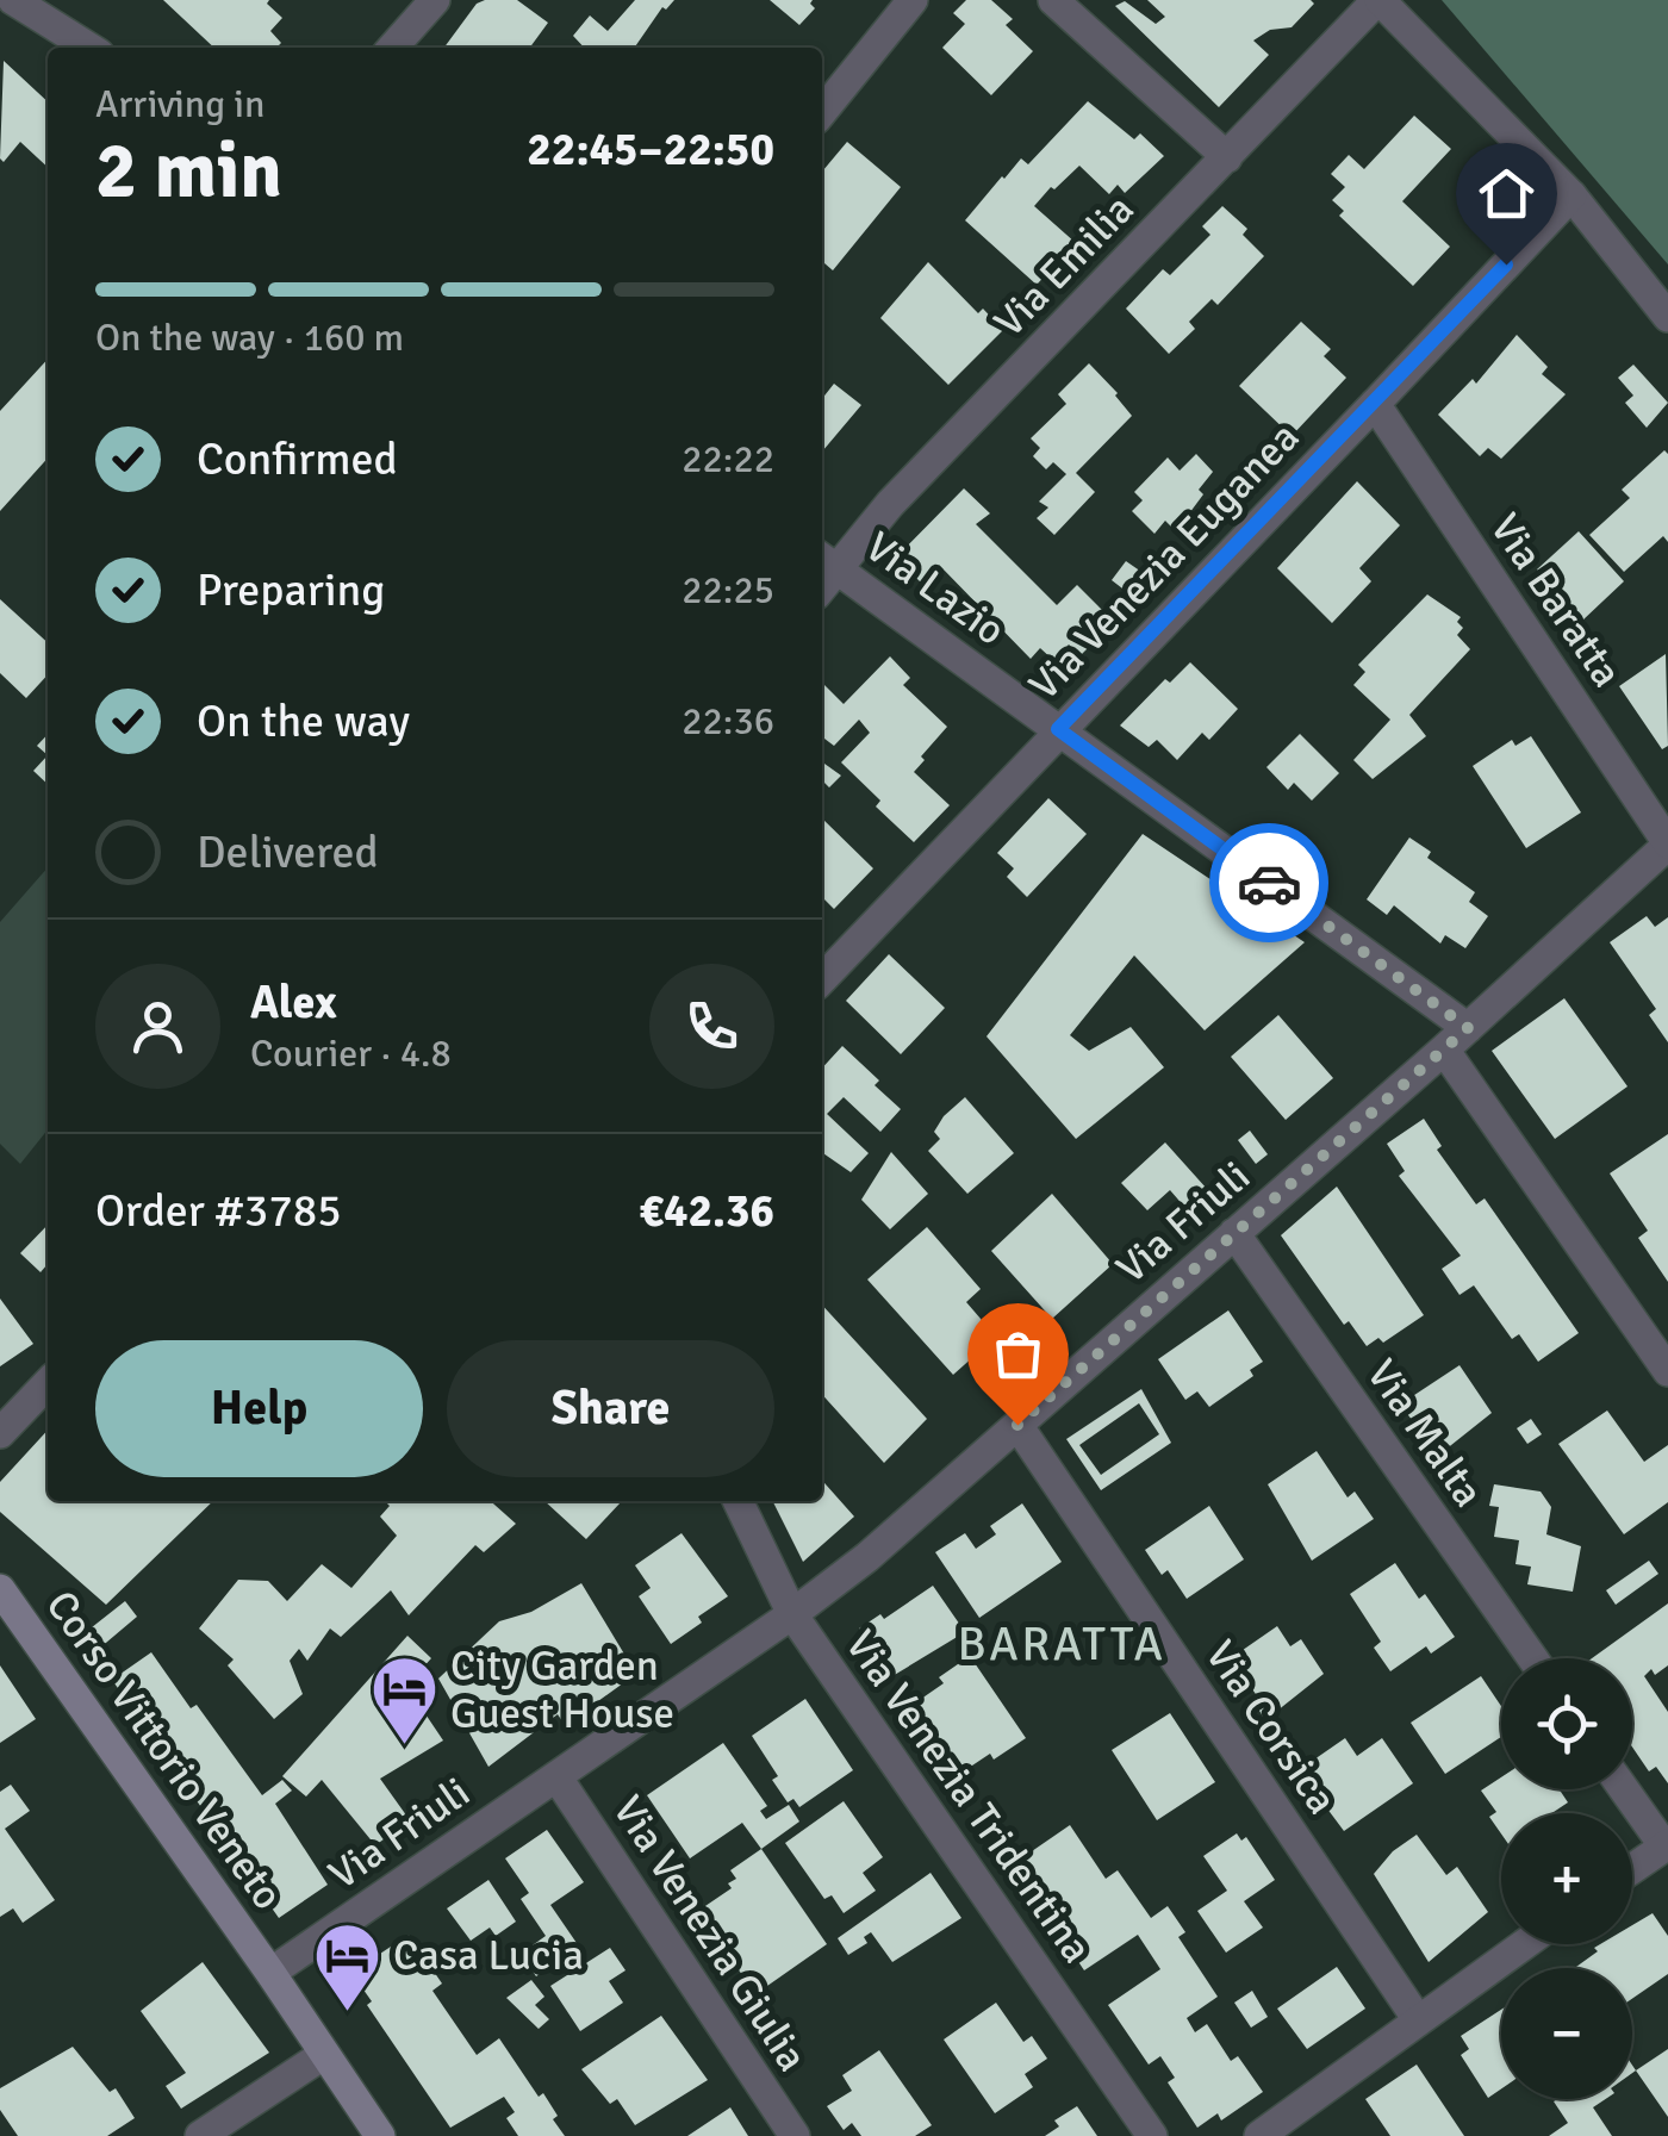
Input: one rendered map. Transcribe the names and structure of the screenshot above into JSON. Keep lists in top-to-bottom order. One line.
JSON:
{"streets":{"main road":["Corso Vittorio Veneto"],"street":["Via Emilia","Via Venezia Euganea","Via Lazio","Via Baratta","Via Friuli","Via Malta","Via Corsica","Via Venezia Tridentina","Via Venezia Giulia"]},"crossings":[["Via Emilia","Via Lazio"],["Via Venezia Euganea","Via Lazio"],["Via Venezia Euganea","Via Baratta"],["Via Lazio","Via Friuli"],["Via Baratta","Via Friuli"],["Via Friuli","Via Malta"],["Via Friuli","Via Corsica"],["Via Friuli","Corso Vittorio Veneto"],["Via Friuli","Via Venezia Tridentina"],["Via Friuli","Via Venezia Giulia"]],"districts":["BARATTA"],"places":{"hotel":["City Garden Guest House","Casa Lucia"]},"page":{"heading":["2 min","Arriving in","22:45–22:50"],"panel":["Alex","Courier · 4.8","Order #3785","€42.36"],"bar":"On the way · 160 m","list":[["Confirmed","22:22"],["Preparing","22:25"],["On the way","22:36"],"Delivered"],"buttons":["Help","Share"],"map_buttons":["+","−"]}}
